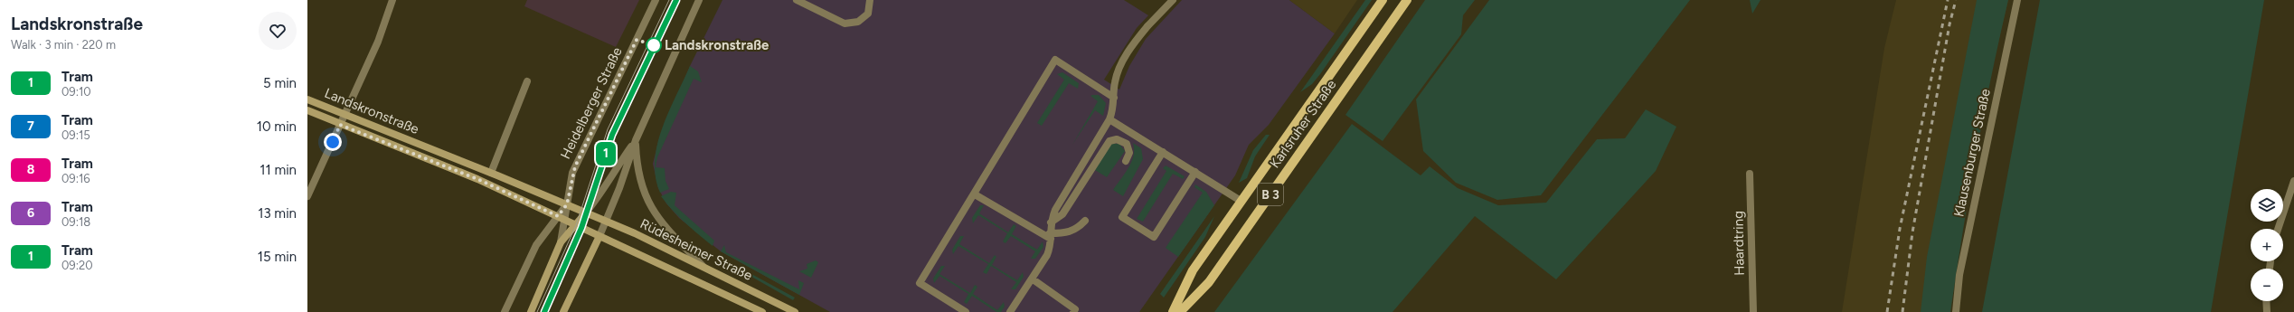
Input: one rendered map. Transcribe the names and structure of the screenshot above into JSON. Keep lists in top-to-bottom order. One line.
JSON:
{"streets":{"main road":["Heidelberger Straße","Landskronstraße","Karlsruher Straße","B 3","Rüdesheimer Straße"],"street":["Klausenburger Straße","Haardtring"]},"crossings":[["Heidelberger Straße","Landskronstraße"],["Heidelberger Straße","Rüdesheimer Straße"],["Landskronstraße","Rüdesheimer Straße"]],"places":["Landskronstraße"],"lines":["tram line 1"],"page":{"heading":["Landskronstraße","Walk · 3 min · 220 m"],"on_map":"1","list":[{"mark":"1","name":"Tram","note":"09:10","value":"5 min"},{"mark":"7","name":"Tram","note":"09:15","value":"10 min"},{"mark":"8","name":"Tram","note":"09:16","value":"11 min"},{"mark":"6","name":"Tram","note":"09:18","value":"13 min"},{"mark":"1","name":"Tram","note":"09:20","value":"15 min"}],"map_buttons":["+","−"]}}
